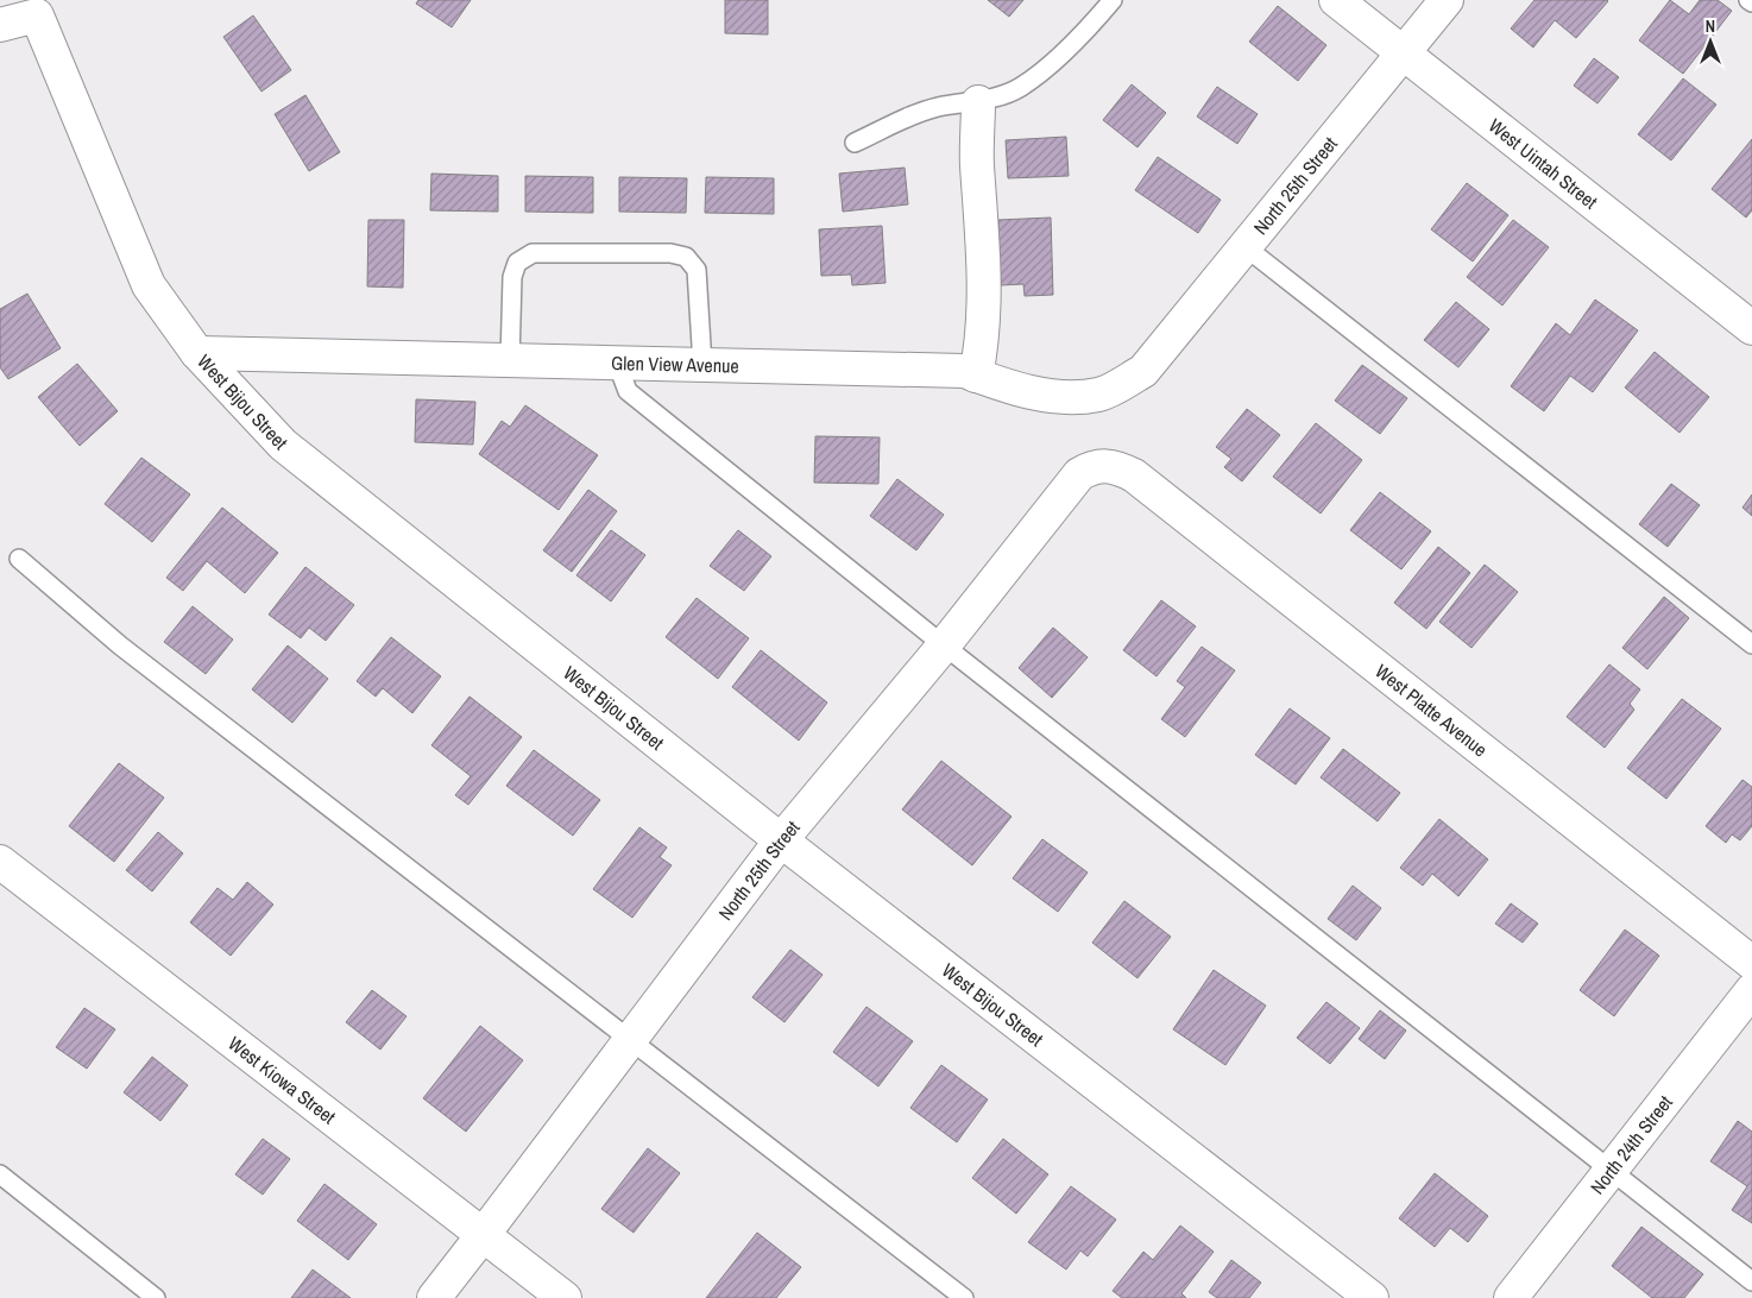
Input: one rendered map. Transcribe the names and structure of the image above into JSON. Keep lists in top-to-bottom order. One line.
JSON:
{"streets":{"street":["West Uintah Street","North 25th Street","Glen View Avenue","West Bijou Street","West Platte Avenue","West Kiowa Street","North 24th Street"]},"crossings":[["West Uintah Street","North 25th Street"],["North 25th Street","Glen View Avenue"],["North 25th Street","West Bijou Street"],["North 25th Street","West Platte Avenue"],["North 25th Street","West Kiowa Street"],["Glen View Avenue","West Bijou Street"]],"north":"top"}
